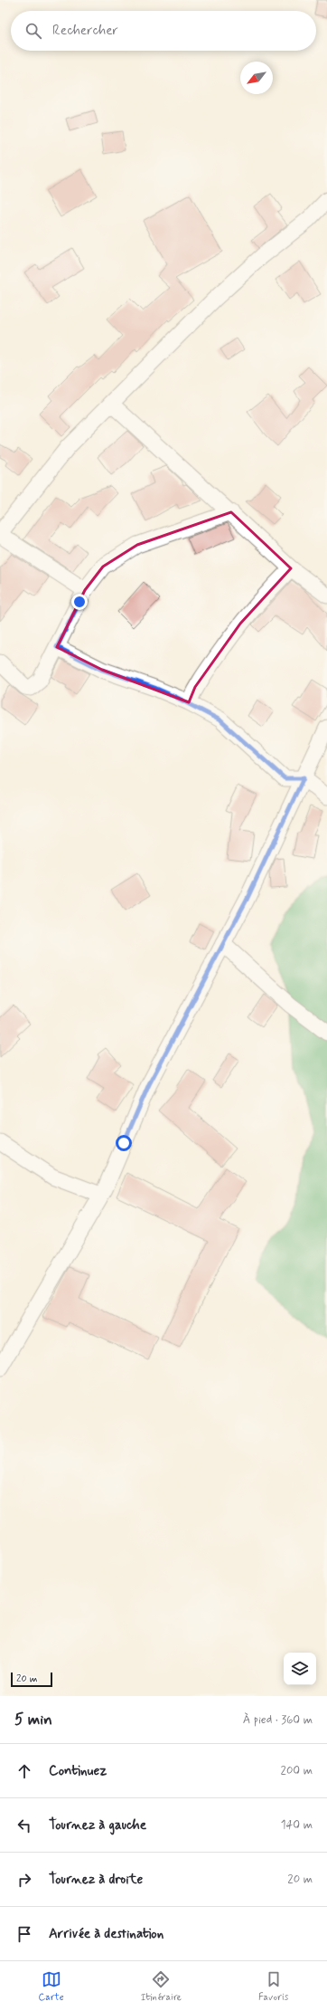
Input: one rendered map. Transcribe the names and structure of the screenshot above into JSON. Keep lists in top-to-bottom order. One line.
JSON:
{"scale_bar":"20 m","north":"bottom left","page":{"search":"Rechercher","scale":"20 m","heading":["5 min","À pied · 360 m"],"list":[["Continuez","200 m"],["Tournez à gauche","140 m"],["Tournez à droite","20 m"],"Arrivée à destination"],"nav":["Carte","Itinéraire","Favoris"]}}
